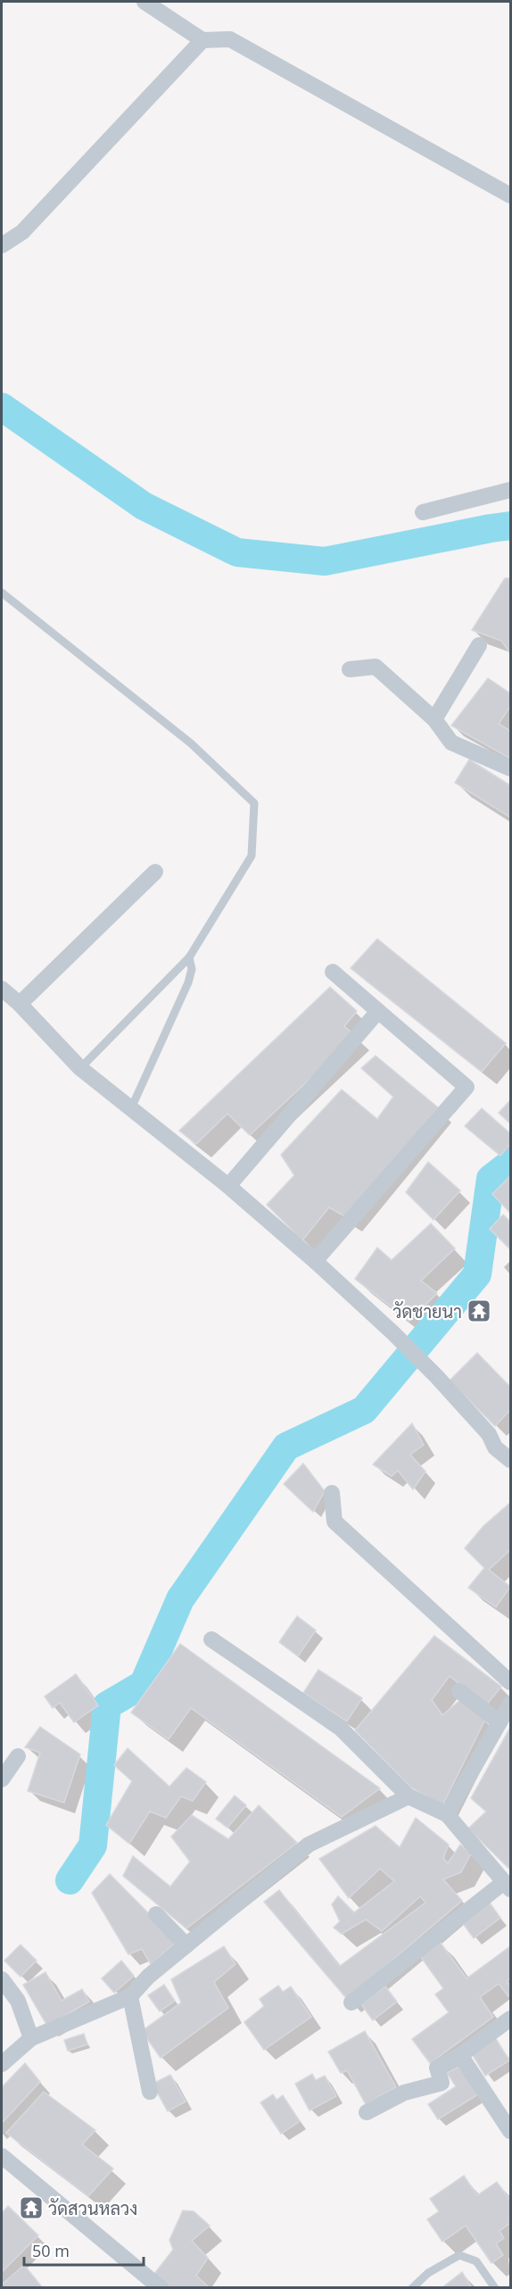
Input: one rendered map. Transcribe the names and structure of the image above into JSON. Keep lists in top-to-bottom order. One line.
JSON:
{"places":{"temple":["วัดชายนา","วัดสวนหลวง"]},"scale_bar":"50 m"}
